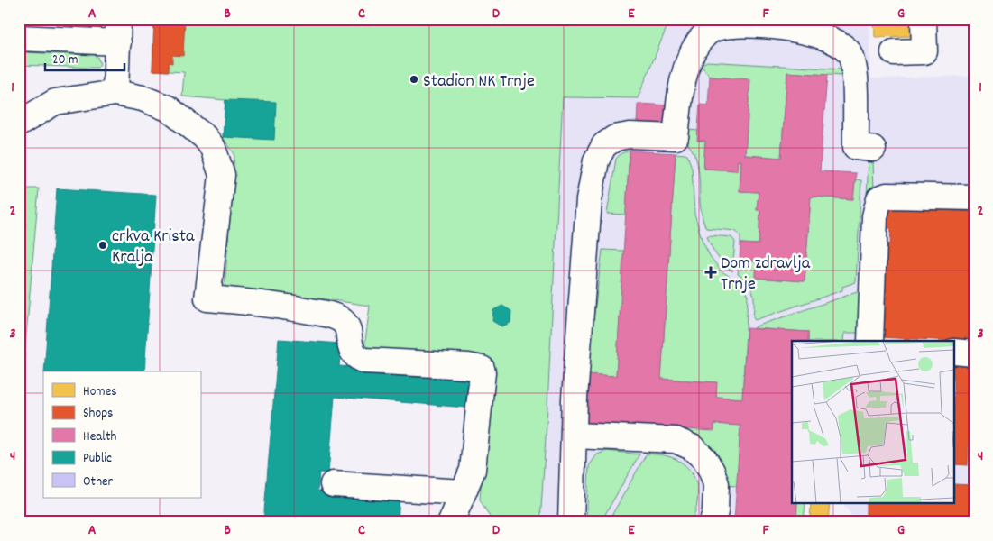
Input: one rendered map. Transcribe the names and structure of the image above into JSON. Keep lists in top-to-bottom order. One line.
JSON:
{"places":{"other":["Stadion NK Trnje","crkva Krista Kralja"],"health":["Dom zdravlja Trnje"]},"legend":["Homes","Shops","Health","Public","Other"],"scale_bar":"20 m","grid":{"columns":["A","B","C","D","E","F","G"],"rows":["1","2","3","4"]}}
